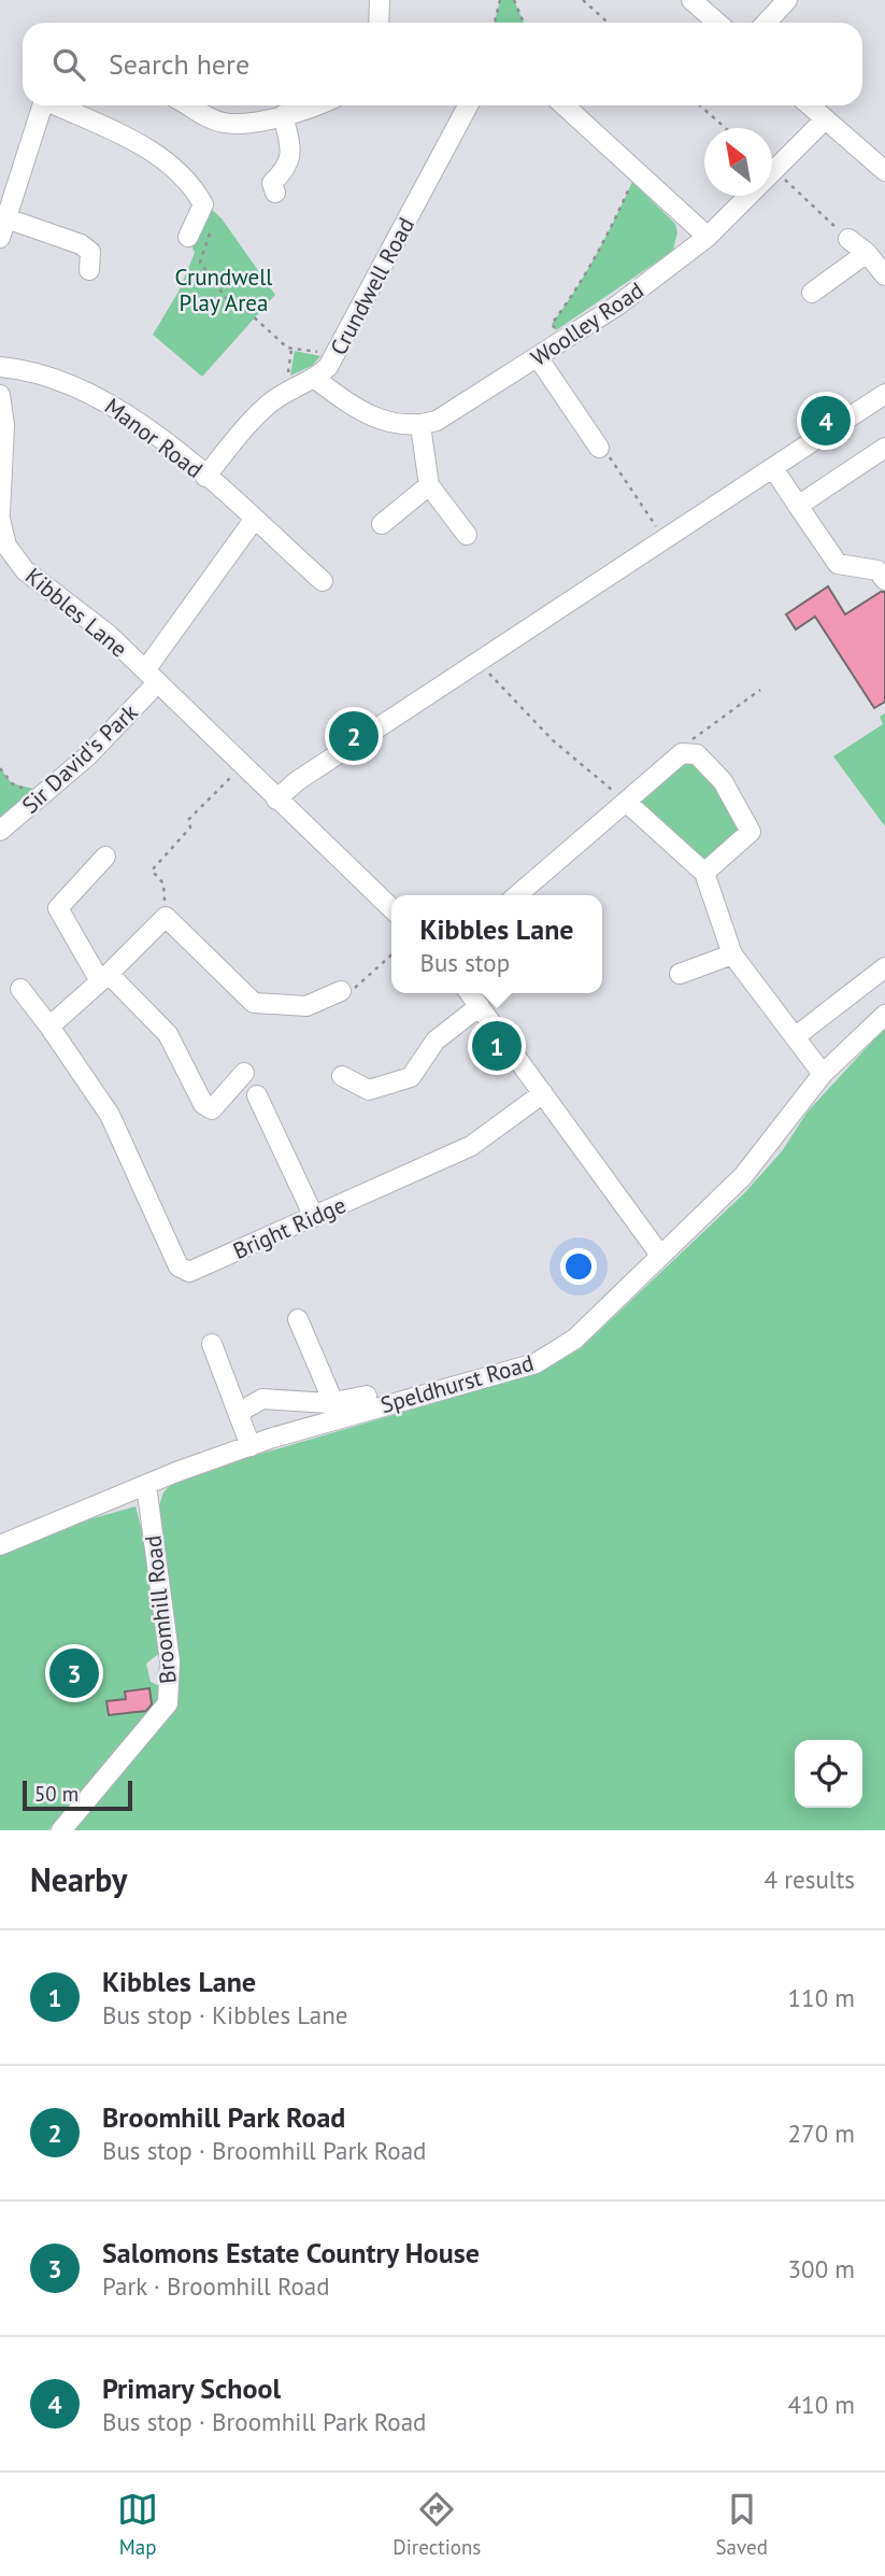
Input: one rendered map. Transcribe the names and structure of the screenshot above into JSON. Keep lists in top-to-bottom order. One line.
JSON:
{"streets":{"street":["Crundwell Road","Woolley Road","Manor Road","Kibbles Lane","Sir David's Park","Bright Ridge","Speldhurst Road","Broomhill Road"]},"crossings":[["Crundwell Road","Manor Road"],["Kibbles Lane","Sir David's Park"],["Speldhurst Road","Broomhill Road"]],"parks":["Crundwell Play Area"],"scale_bar":"50 m","north":"top left","page":{"search":"Search here","pins":["4","2","1","3"],"popup":["Kibbles Lane","Bus stop"],"scale":"50 m","heading":["Nearby","4 results"],"list":[{"mark":"1","name":"Kibbles Lane","note":"Bus stop · Kibbles Lane","value":"110 m"},{"mark":"2","name":"Broomhill Park Road","note":"Bus stop · Broomhill Park Road","value":"270 m"},{"mark":"3","name":"Salomons Estate Country House","note":"Park · Broomhill Road","value":"300 m"},{"mark":"4","name":"Primary School","note":"Bus stop · Broomhill Park Road","value":"410 m"}],"nav":["Map","Directions","Saved"]}}
